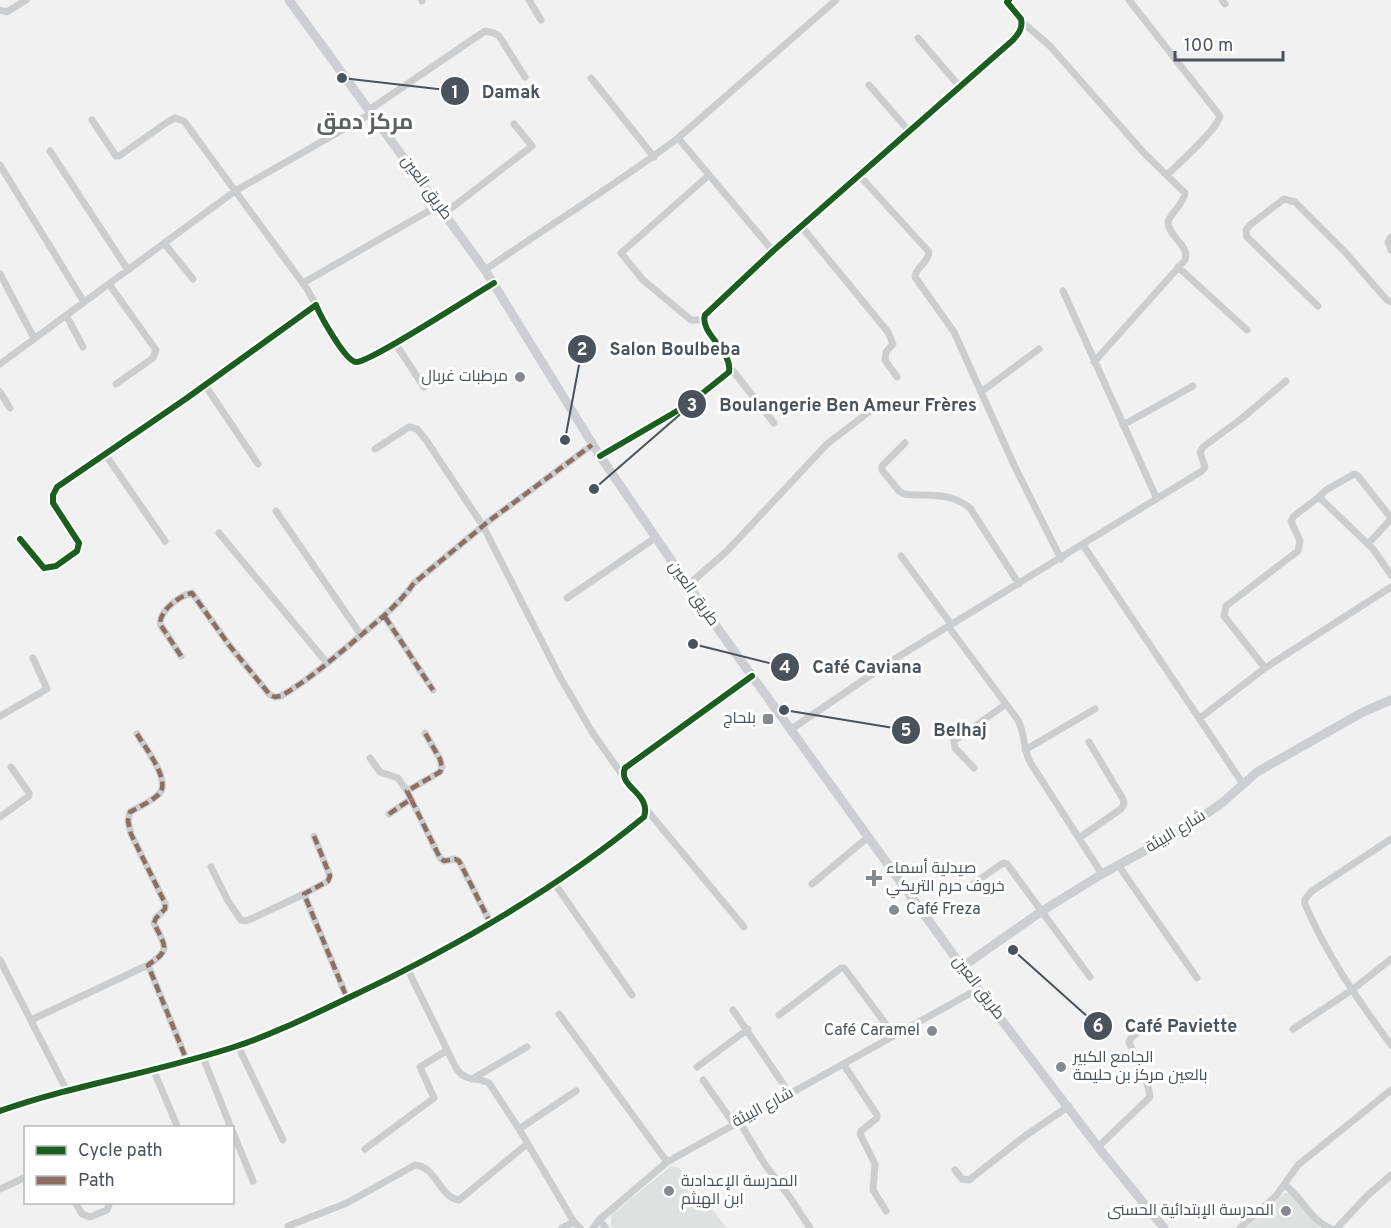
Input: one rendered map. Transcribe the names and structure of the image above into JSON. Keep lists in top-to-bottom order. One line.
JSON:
{"streets":{"main road":["طريق العين","شارع البيئة"]},"crossings":[["طريق العين","شارع البيئة"]],"districts":["مركز دمق"],"places":{"other":["Damak","مرطبات غربال","Salon Boulbeba","Boulangerie Ben Ameur Frères","Café Caviana","Belhaj","Café Freza","Café Paviette","Café Caramel","الجامع الكبير بالعين مركز بن حليمة","المدرسة الإعدادية ابن الهيثم","المدرسة الإبتدائية الحسنى"],"transit":["بلحاج"],"health":["صيدلية أسماء خروف حرم التريكي"]},"legend":["Cycle path","Path"],"scale_bar":"100 m"}
